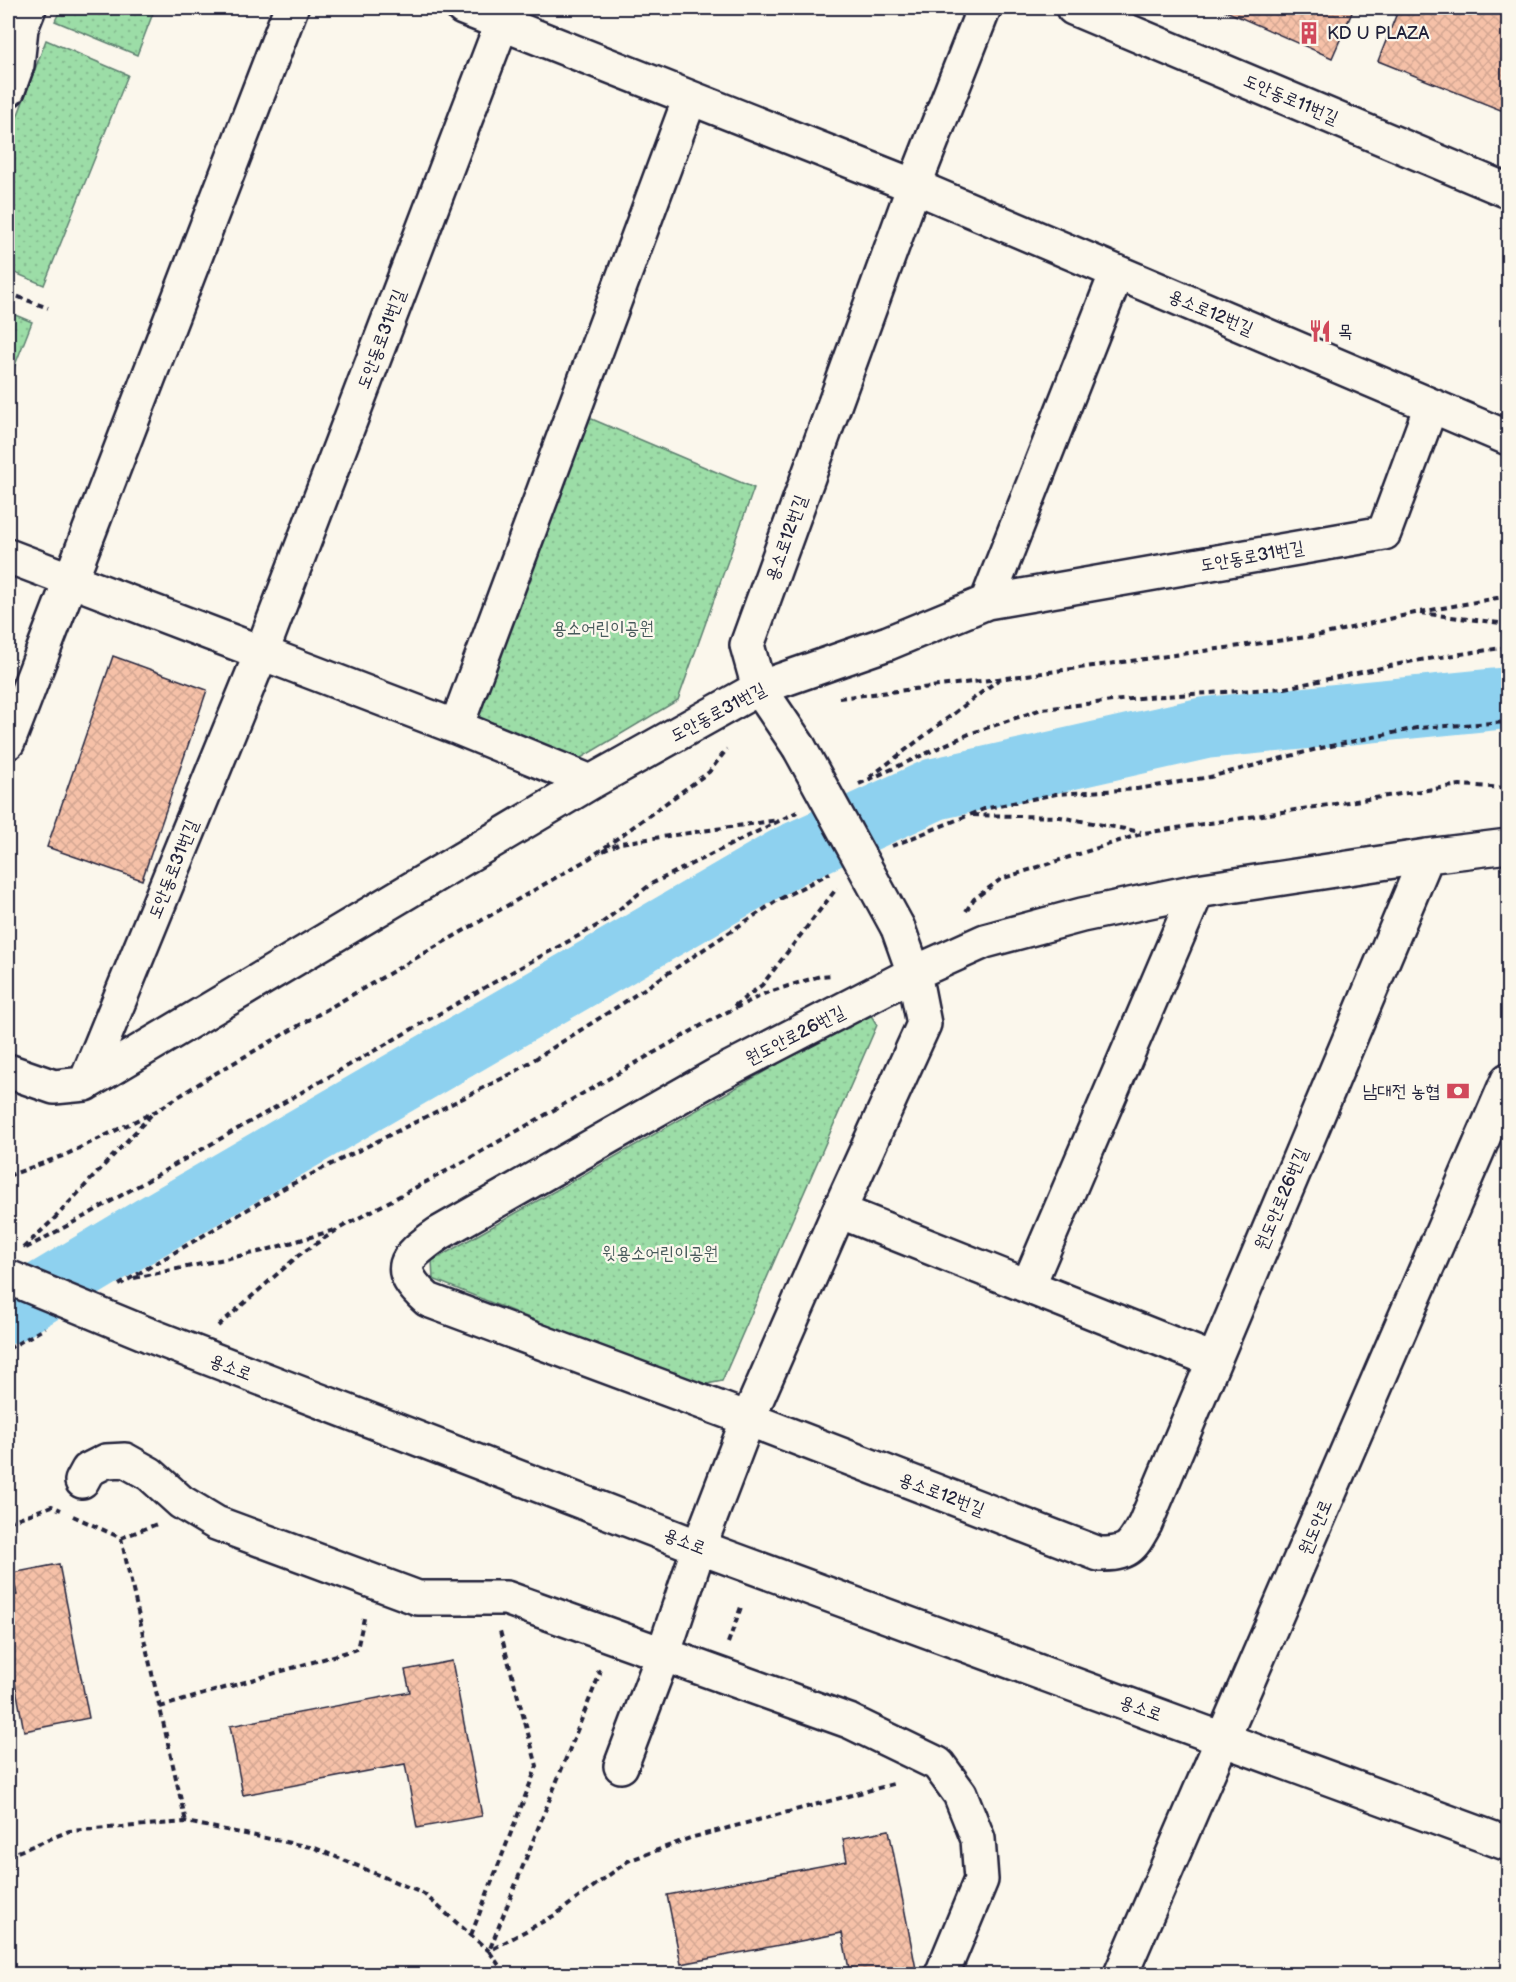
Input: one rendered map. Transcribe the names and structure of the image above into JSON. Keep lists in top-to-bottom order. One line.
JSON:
{"streets":{"street":["도안동로11번길","용소로12번길","도안동로31번길","원도안로26번길","용소로","원도안로"]},"crossings":[["용소로12번길","도안동로31번길"],["용소로12번길","원도안로26번길"],["용소로","원도안로"]],"parks":["용소어린이공원","윗용소어린이공원"],"places":{"building":["KD U PLAZA"],"restaurant":["목"],"bank":["남대전 농협"]}}
